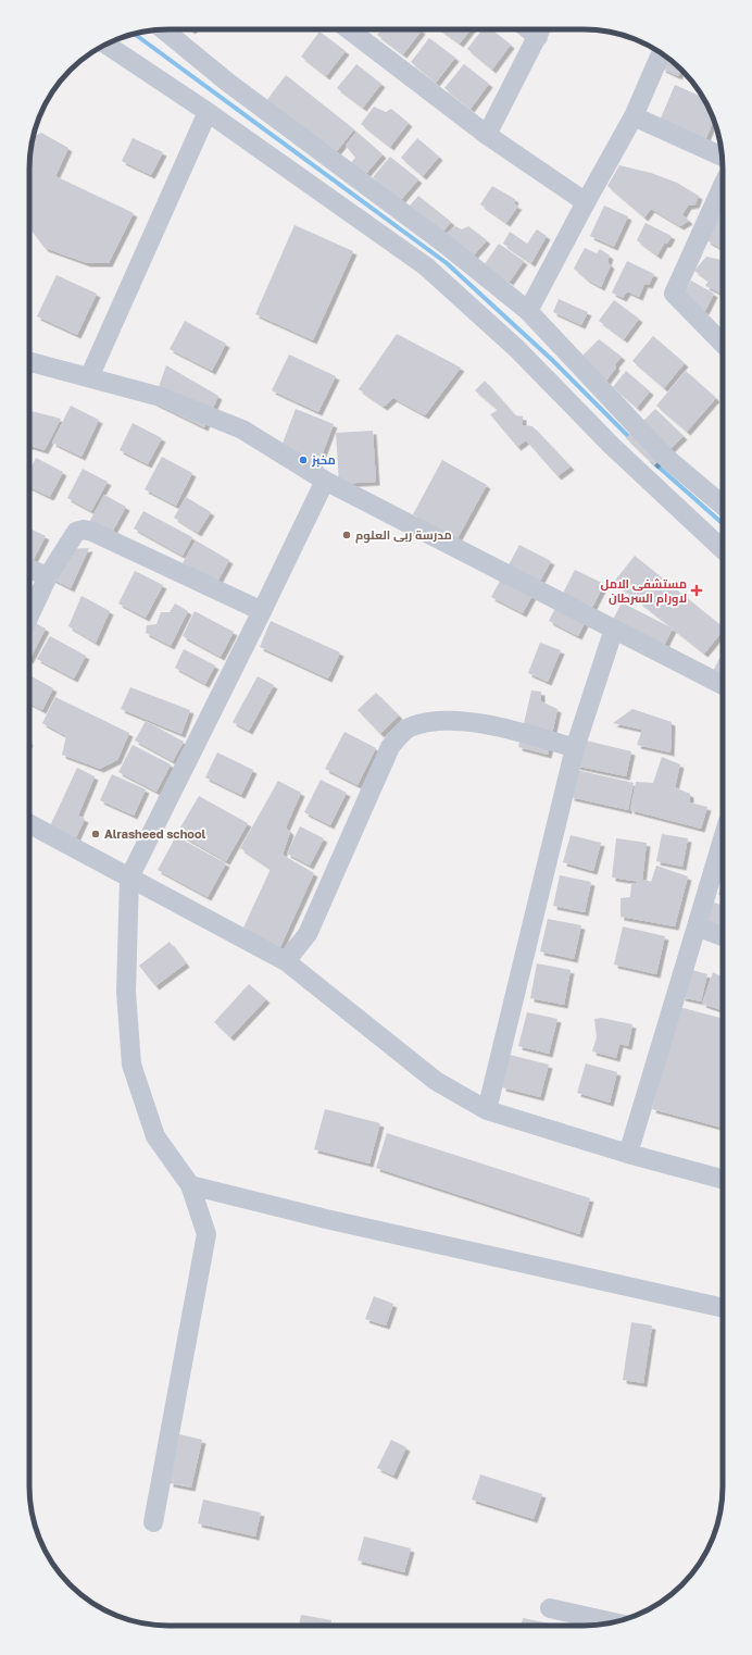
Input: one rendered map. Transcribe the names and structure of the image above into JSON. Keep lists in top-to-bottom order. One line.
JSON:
{"places":{"other":["مخبز","مدرسة ربى العلوم","Alrasheed school"],"health":["مستشفى الامل لاورام السرطان"]}}
